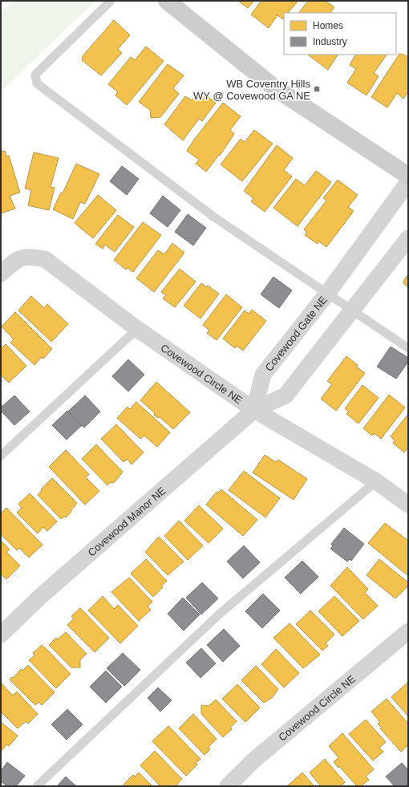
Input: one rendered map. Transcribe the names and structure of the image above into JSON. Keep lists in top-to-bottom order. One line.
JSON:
{"streets":{"street":["Covewood Gate NE","Covewood Circle NE","Covewood Manor NE"]},"crossings":[["Covewood Gate NE","Covewood Circle NE"],["Covewood Gate NE","Covewood Manor NE"],["Covewood Circle NE","Covewood Manor NE"]],"places":{"transit":["WB Coventry Hills WY @ Covewood GA NE"]},"legend":["Homes","Industry"]}
